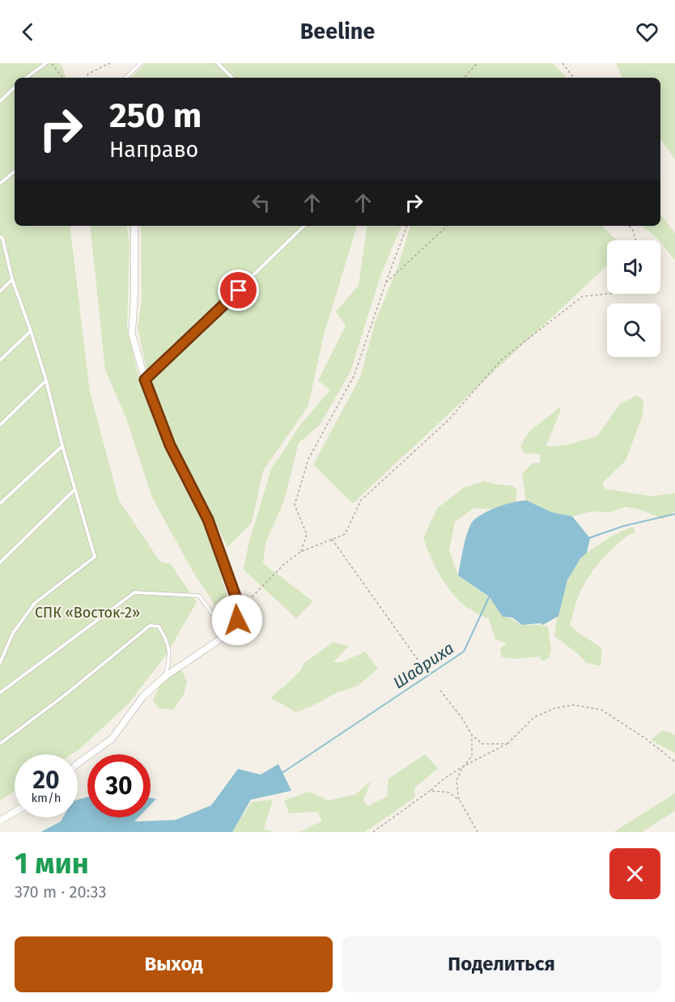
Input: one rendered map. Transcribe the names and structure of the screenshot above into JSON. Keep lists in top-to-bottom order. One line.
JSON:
{"water":["Шадриха"],"parks":["СПК «Восток-2»"],"page":{"header":"Beeline","turn":["250 m","Направо"],"speed":"20 km/h","limit":"30","heading":["1 мин","370 m · 20:33"],"buttons":["Выход","Поделиться"]}}
